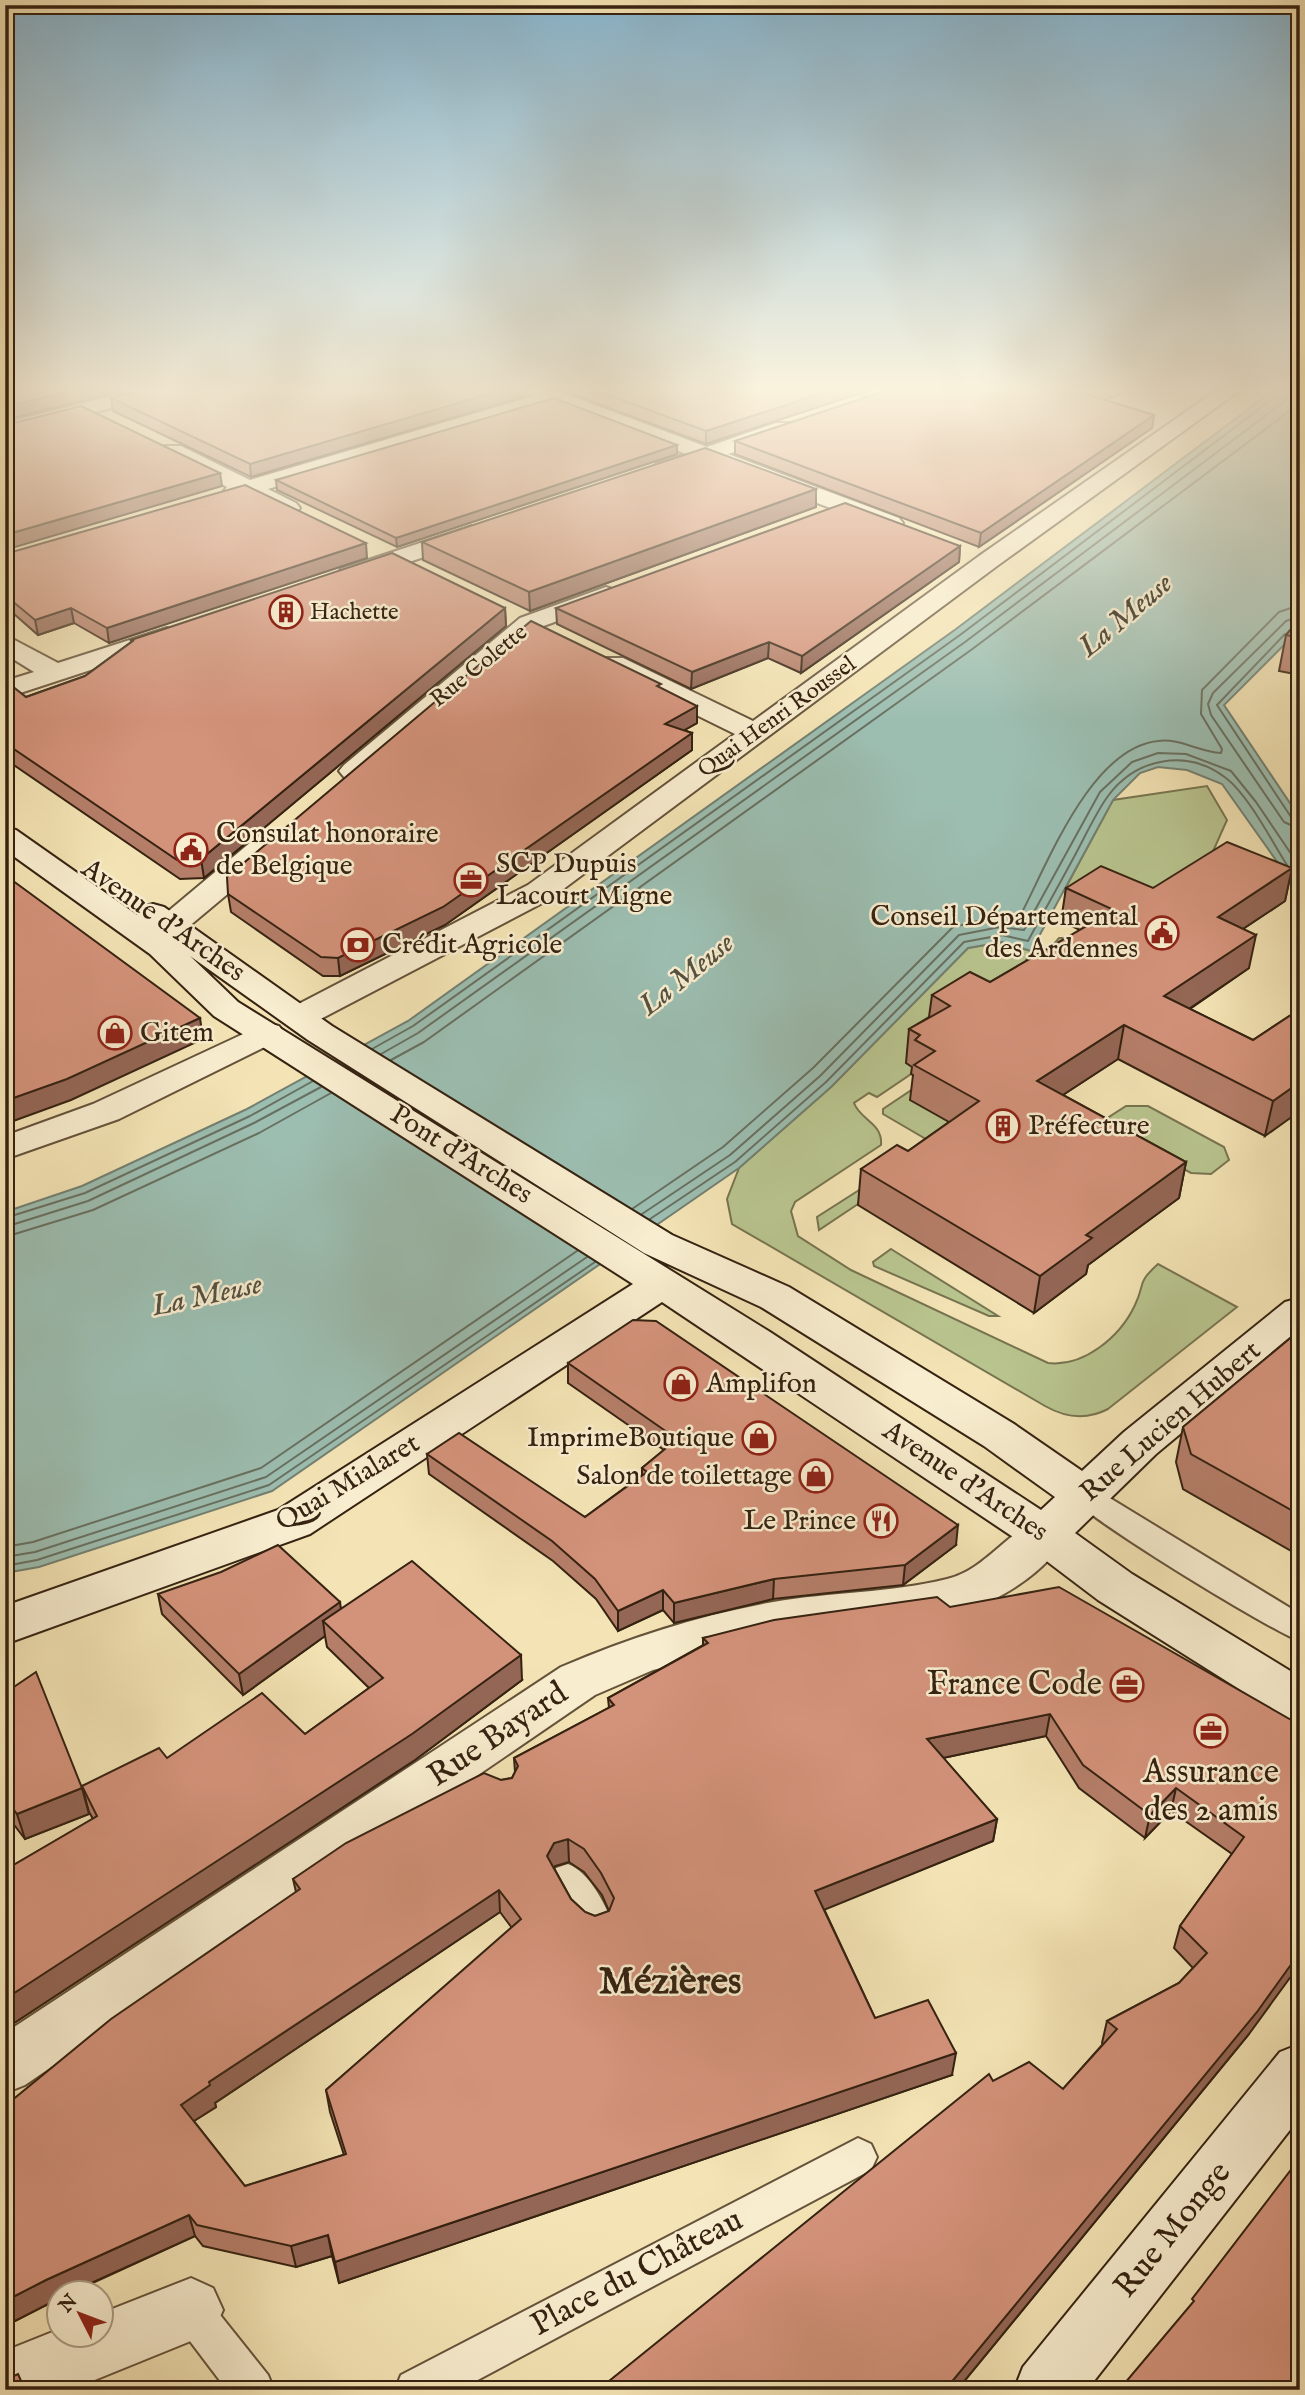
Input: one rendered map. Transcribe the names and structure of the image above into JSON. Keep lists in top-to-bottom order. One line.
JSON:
{"streets":{"street":["Rue Colette","Quai Henri Roussel","Avenue d'Arches","Pont d'Arches","Rue Lucien Hubert","Quai Mialaret","Rue Bayard","Rue Monge"],"lane":["Place du Château"]},"crossings":[["Quai Henri Roussel","Avenue d'Arches"],["Quai Henri Roussel","Pont d'Arches"],["Avenue d'Arches","Pont d'Arches"],["Avenue d'Arches","Rue Lucien Hubert"],["Avenue d'Arches","Quai Mialaret"],["Avenue d'Arches","Rue Bayard"],["Pont d'Arches","Quai Mialaret"],["Rue Lucien Hubert","Rue Bayard"]],"districts":["Mézières"],"water":["La Meuse"],"places":{"building":["Hachette","Préfecture"],"public building":["Consulat honoraire de Belgique","Conseil Départemental des Ardennes"],"office":["SCP Dupuis Lacourt Migne","France Code","Assurance des 2 amis"],"bank":["Crédit Agricole"],"shop":["Gitem","Amplifon","ImprimeBoutique","Salon de toilettage"],"restaurant":["Le Prince"]},"north":"top left"}
